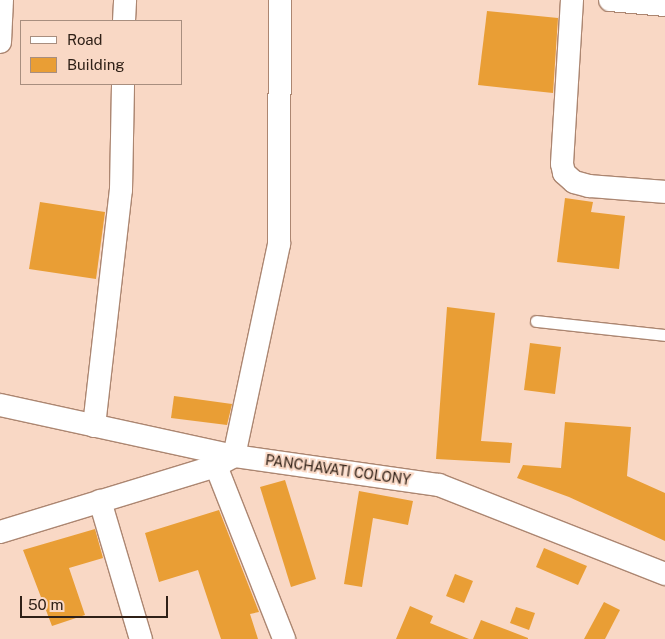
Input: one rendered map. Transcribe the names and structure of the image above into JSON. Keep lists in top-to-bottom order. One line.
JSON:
{"streets":{"street":["PANCHAVATI COLONY"]},"legend":["Road","Building"],"scale_bar":"50 m"}
